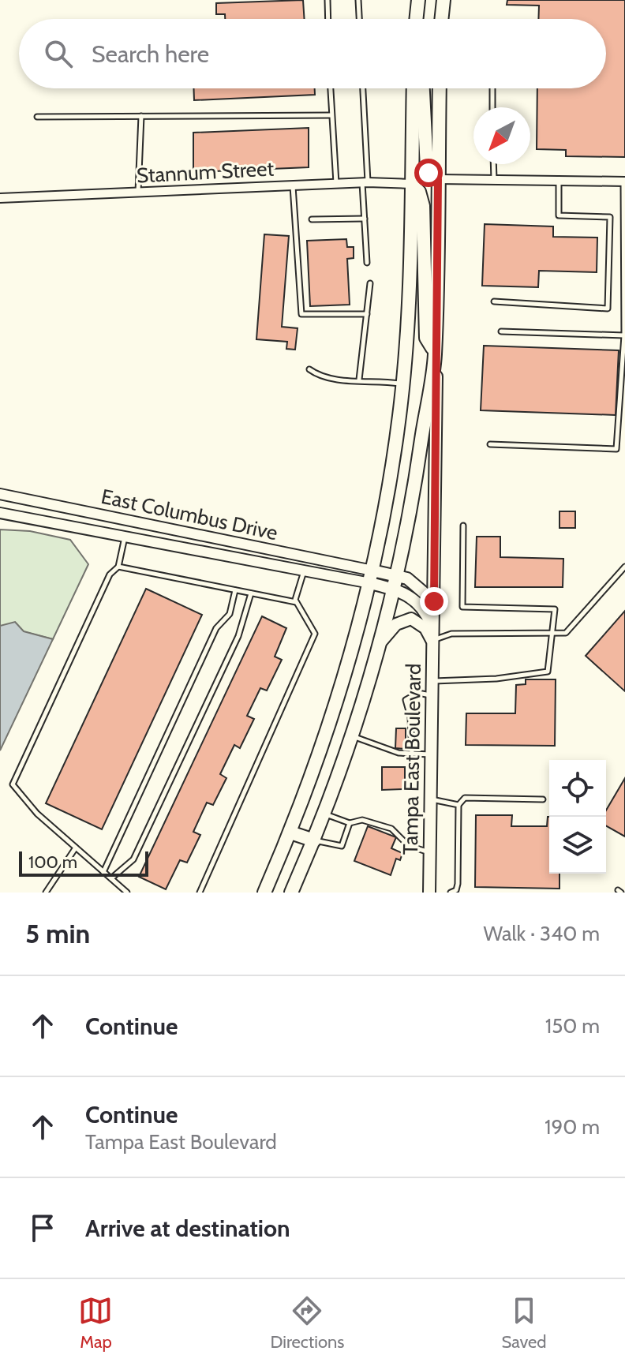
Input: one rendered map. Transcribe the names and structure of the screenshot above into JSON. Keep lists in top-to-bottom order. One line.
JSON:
{"streets":{"main road":["Tampa East Boulevard"],"street":["Stannum Street","East Columbus Drive"]},"scale_bar":"100 m","north":"bottom left","page":{"search":"Search here","scale":"100 m","heading":["5 min","Walk · 340 m"],"list":[["Continue","150 m"],["Continue","Tampa East Boulevard","190 m"],"Arrive at destination"],"nav":["Map","Directions","Saved"]}}
